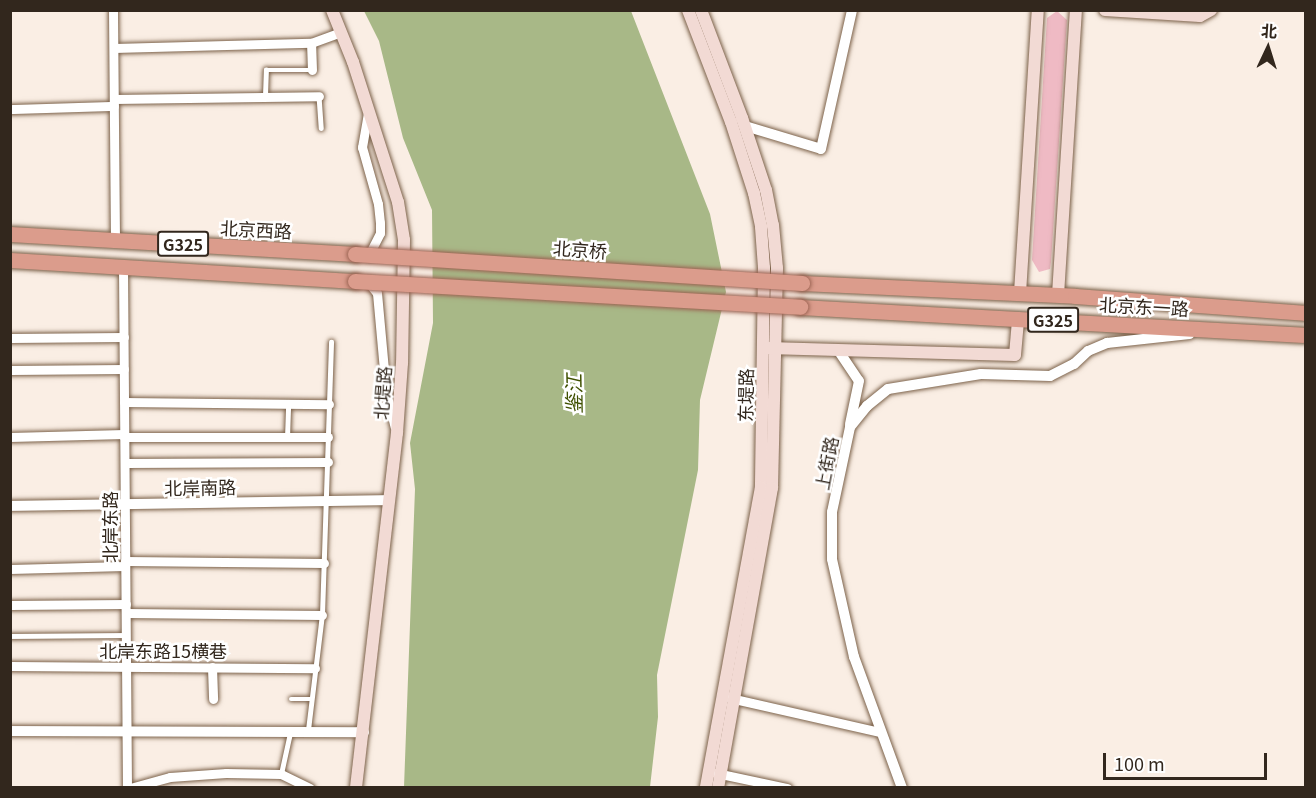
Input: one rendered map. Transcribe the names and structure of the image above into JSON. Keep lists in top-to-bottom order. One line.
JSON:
{"streets":{"highway":["北京西路","G325","北京桥","北京东一路"],"main road":["北堤路","东堤路"],"street":["上街路","北岸南路","北岸东路","北岸东路15横巷"]},"crossings":[["北京西路","北京桥"],["G325","北京东一路"],["G325","北岸东路"],["北京桥","北京东一路"],["北京东一路","上街路"],["北堤路","北岸南路"],["北岸南路","北岸东路"],["北岸东路","北岸东路15横巷"]],"water":["鉴江"],"scale_bar":"100 m","north":"top"}
